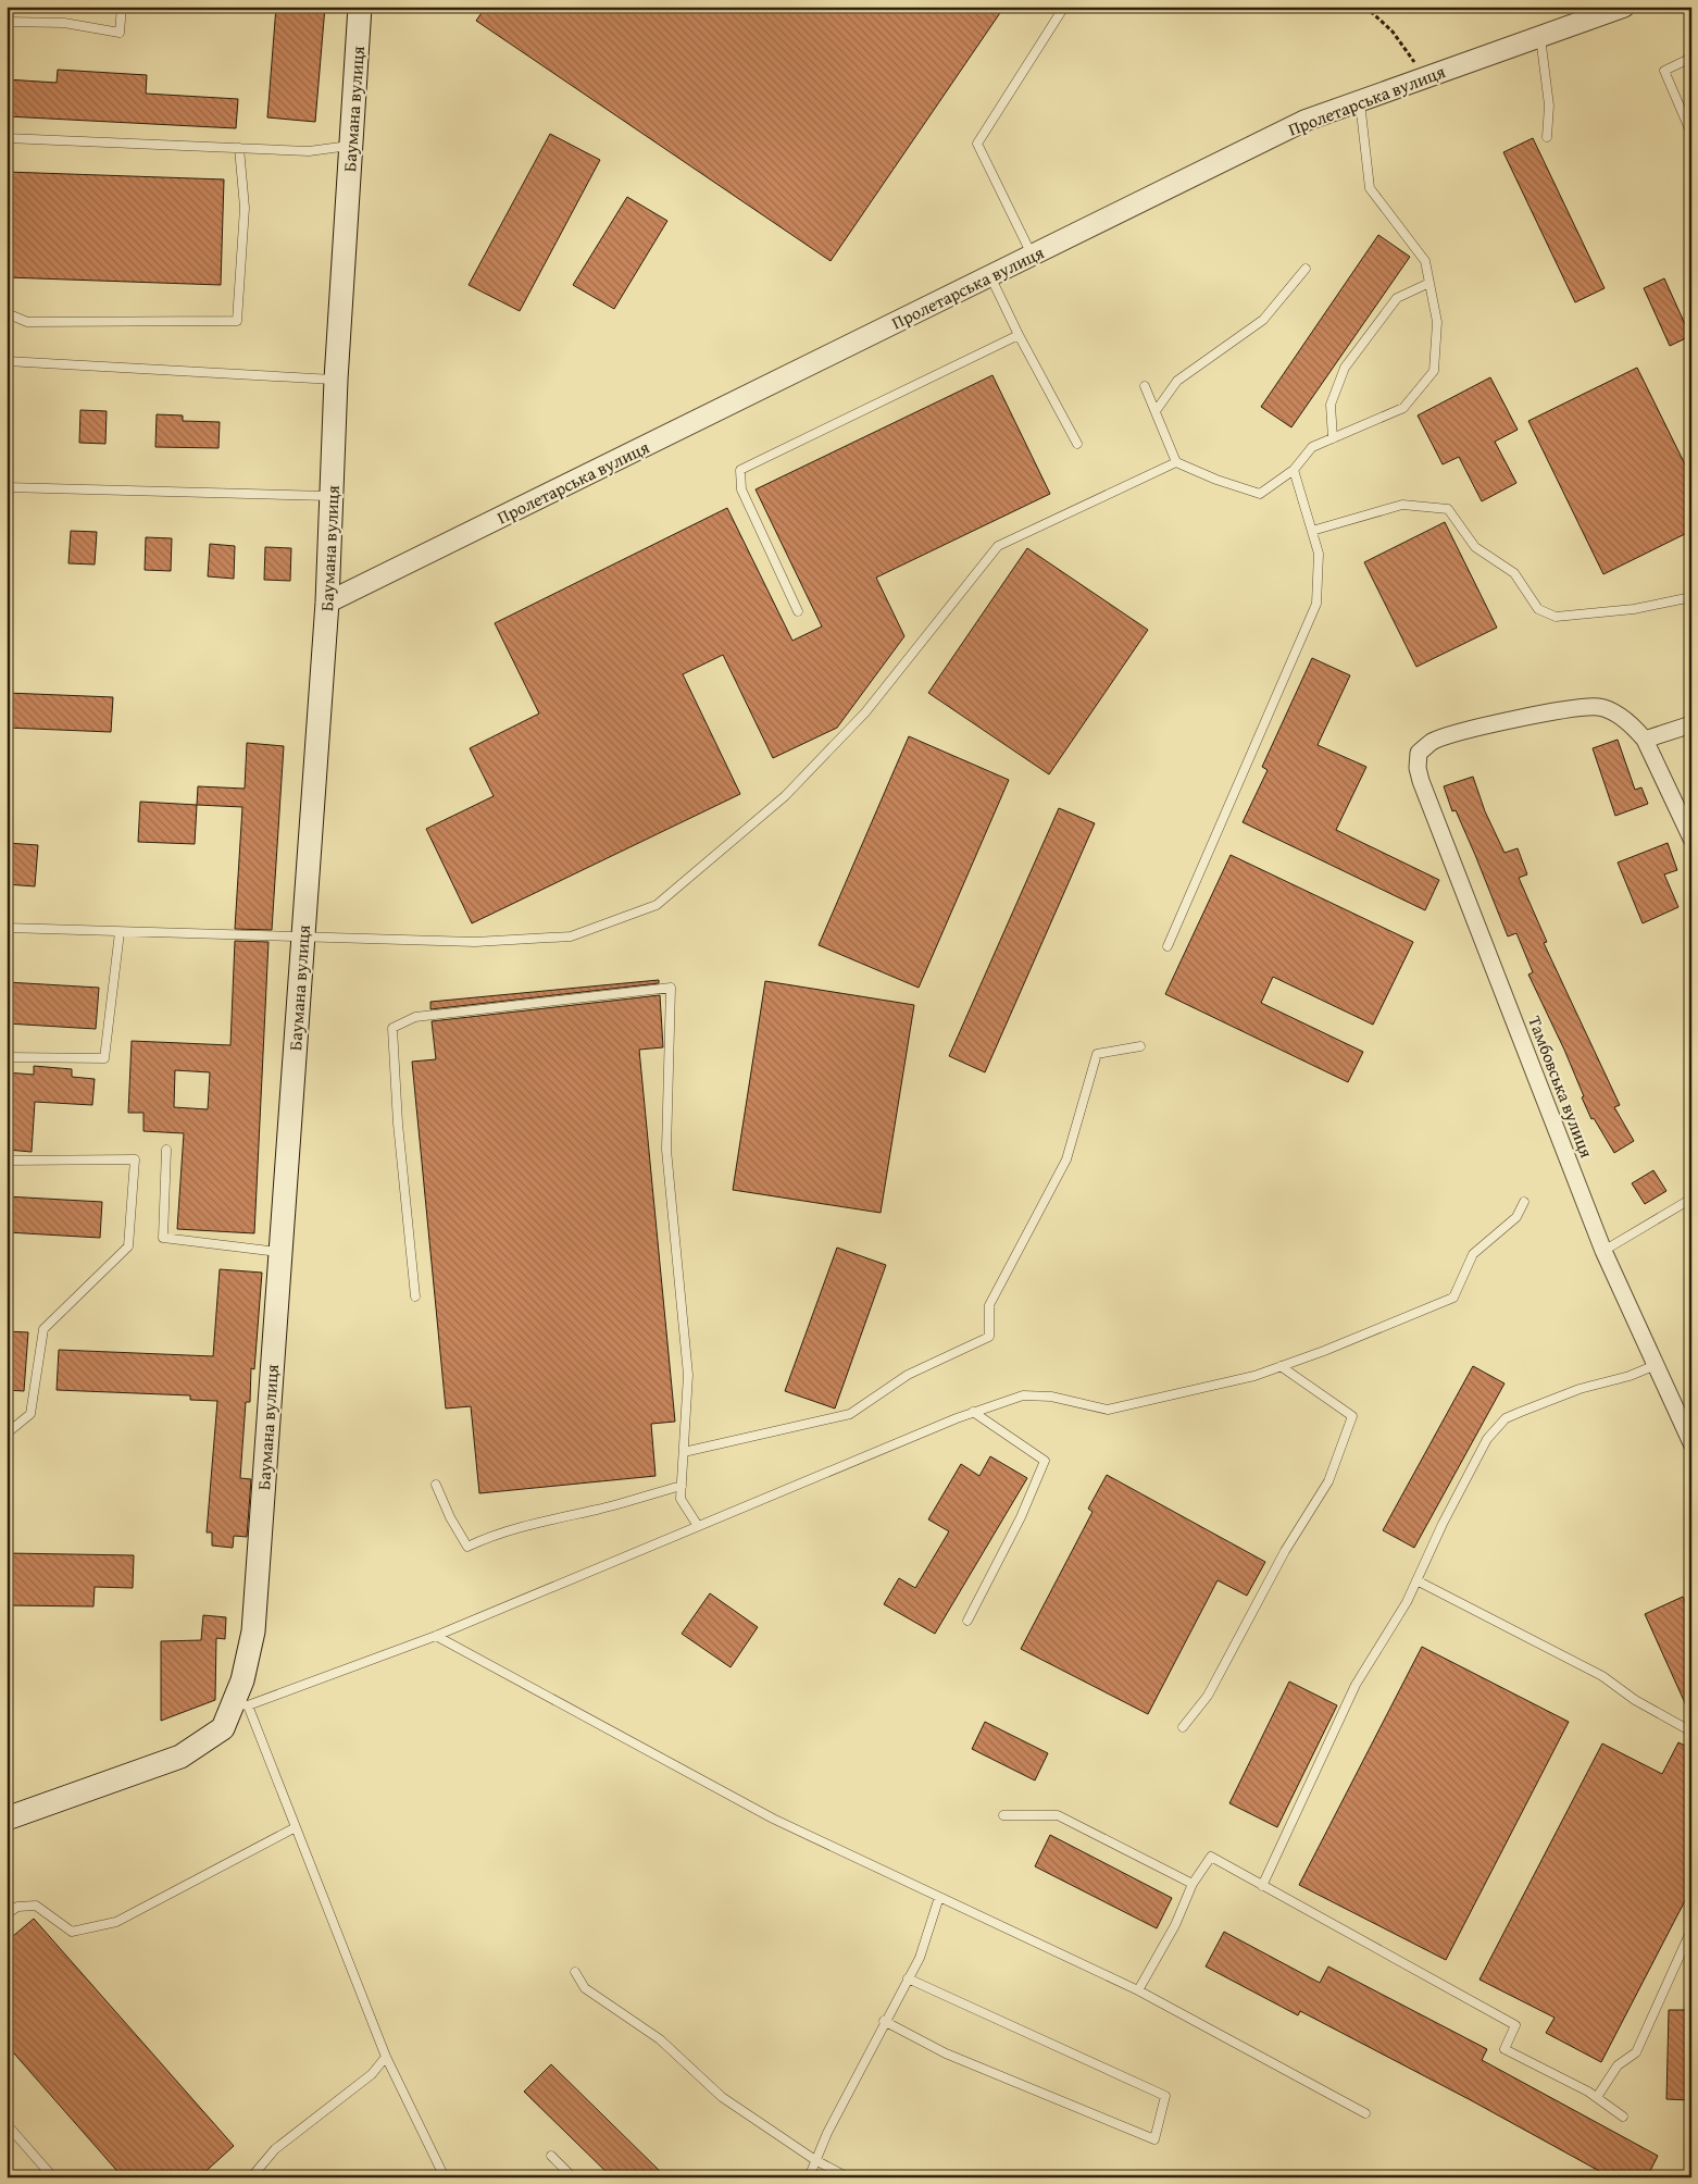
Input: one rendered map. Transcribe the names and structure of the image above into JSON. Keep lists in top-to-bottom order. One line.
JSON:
{"streets":{"main road":["Баумана вулиця"],"street":["Пролетарська вулиця","Тамбовська вулиця"]},"crossings":[["Пролетарська вулиця","Баумана вулиця"]]}
